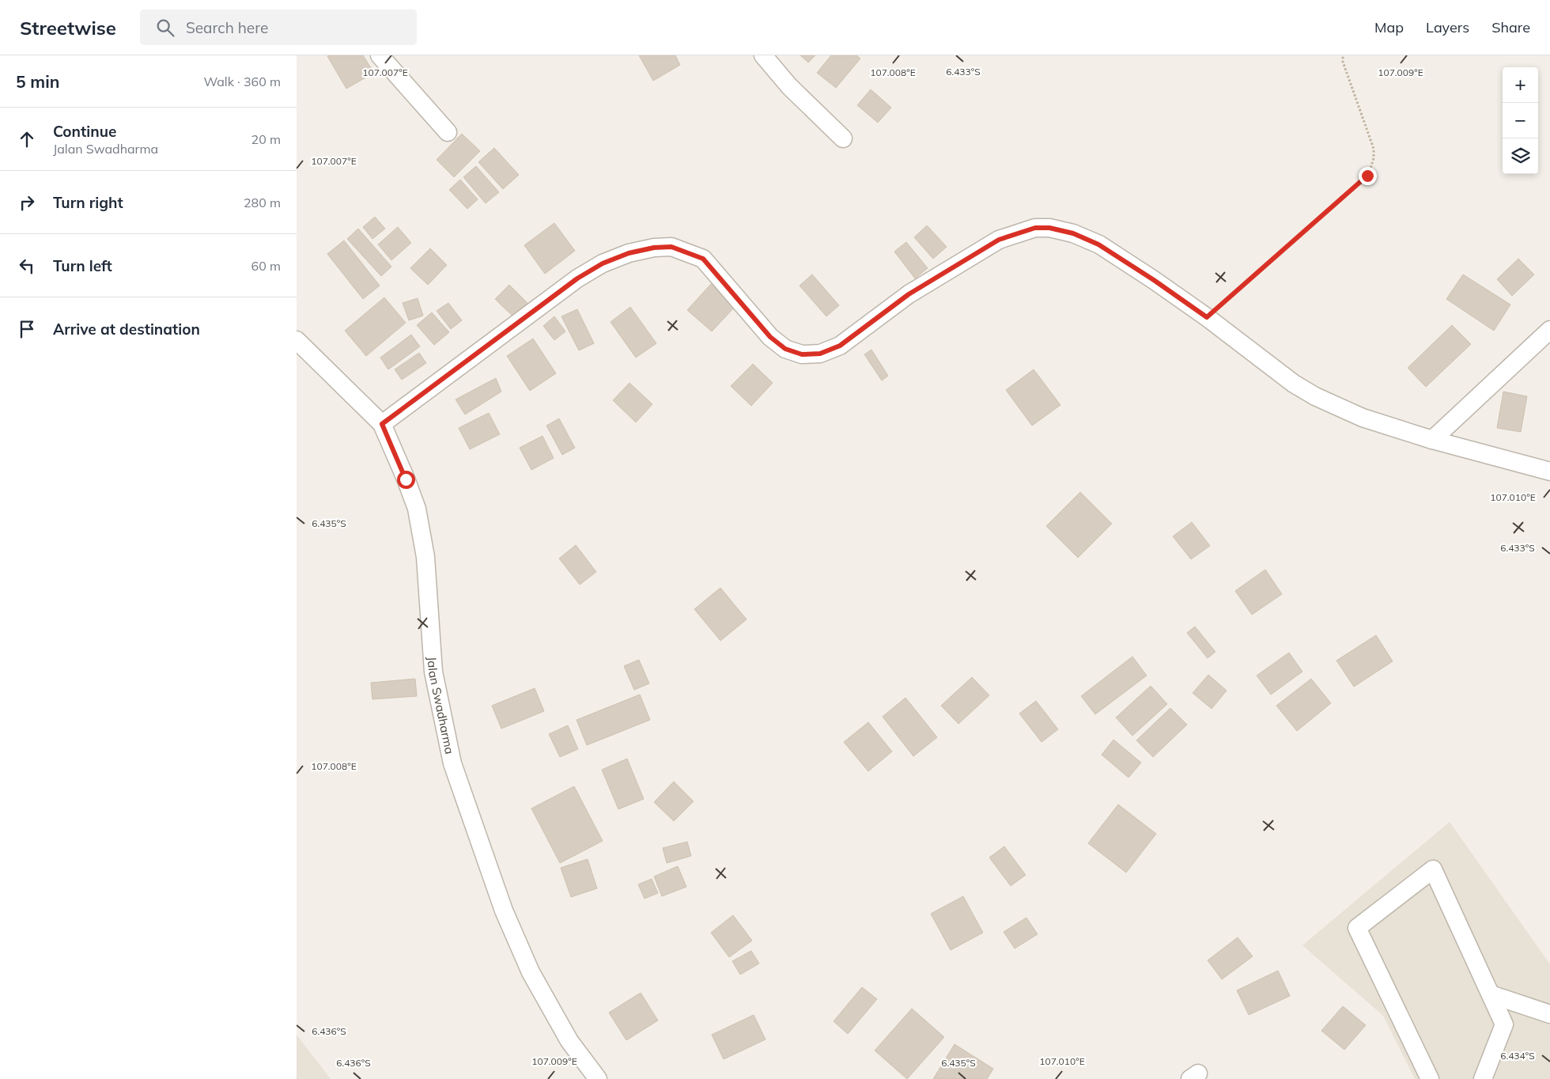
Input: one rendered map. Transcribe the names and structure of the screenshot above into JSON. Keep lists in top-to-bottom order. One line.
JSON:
{"streets":{"street":["Jalan Swadharma"]},"page":{"header":"Streetwise","search":"Search here","nav":["Map","Layers","Share"],"heading":["5 min","Walk · 360 m"],"map_buttons":["+","−"],"list":[["Continue","Jalan Swadharma","20 m"],["Turn right","280 m"],["Turn left","60 m"],"Arrive at destination"]},"coordinates":["6.433°S","107.007°E","107.008°E","107.009°E","107.010°E","6.435°S","6.436°S","6.434°S"]}
